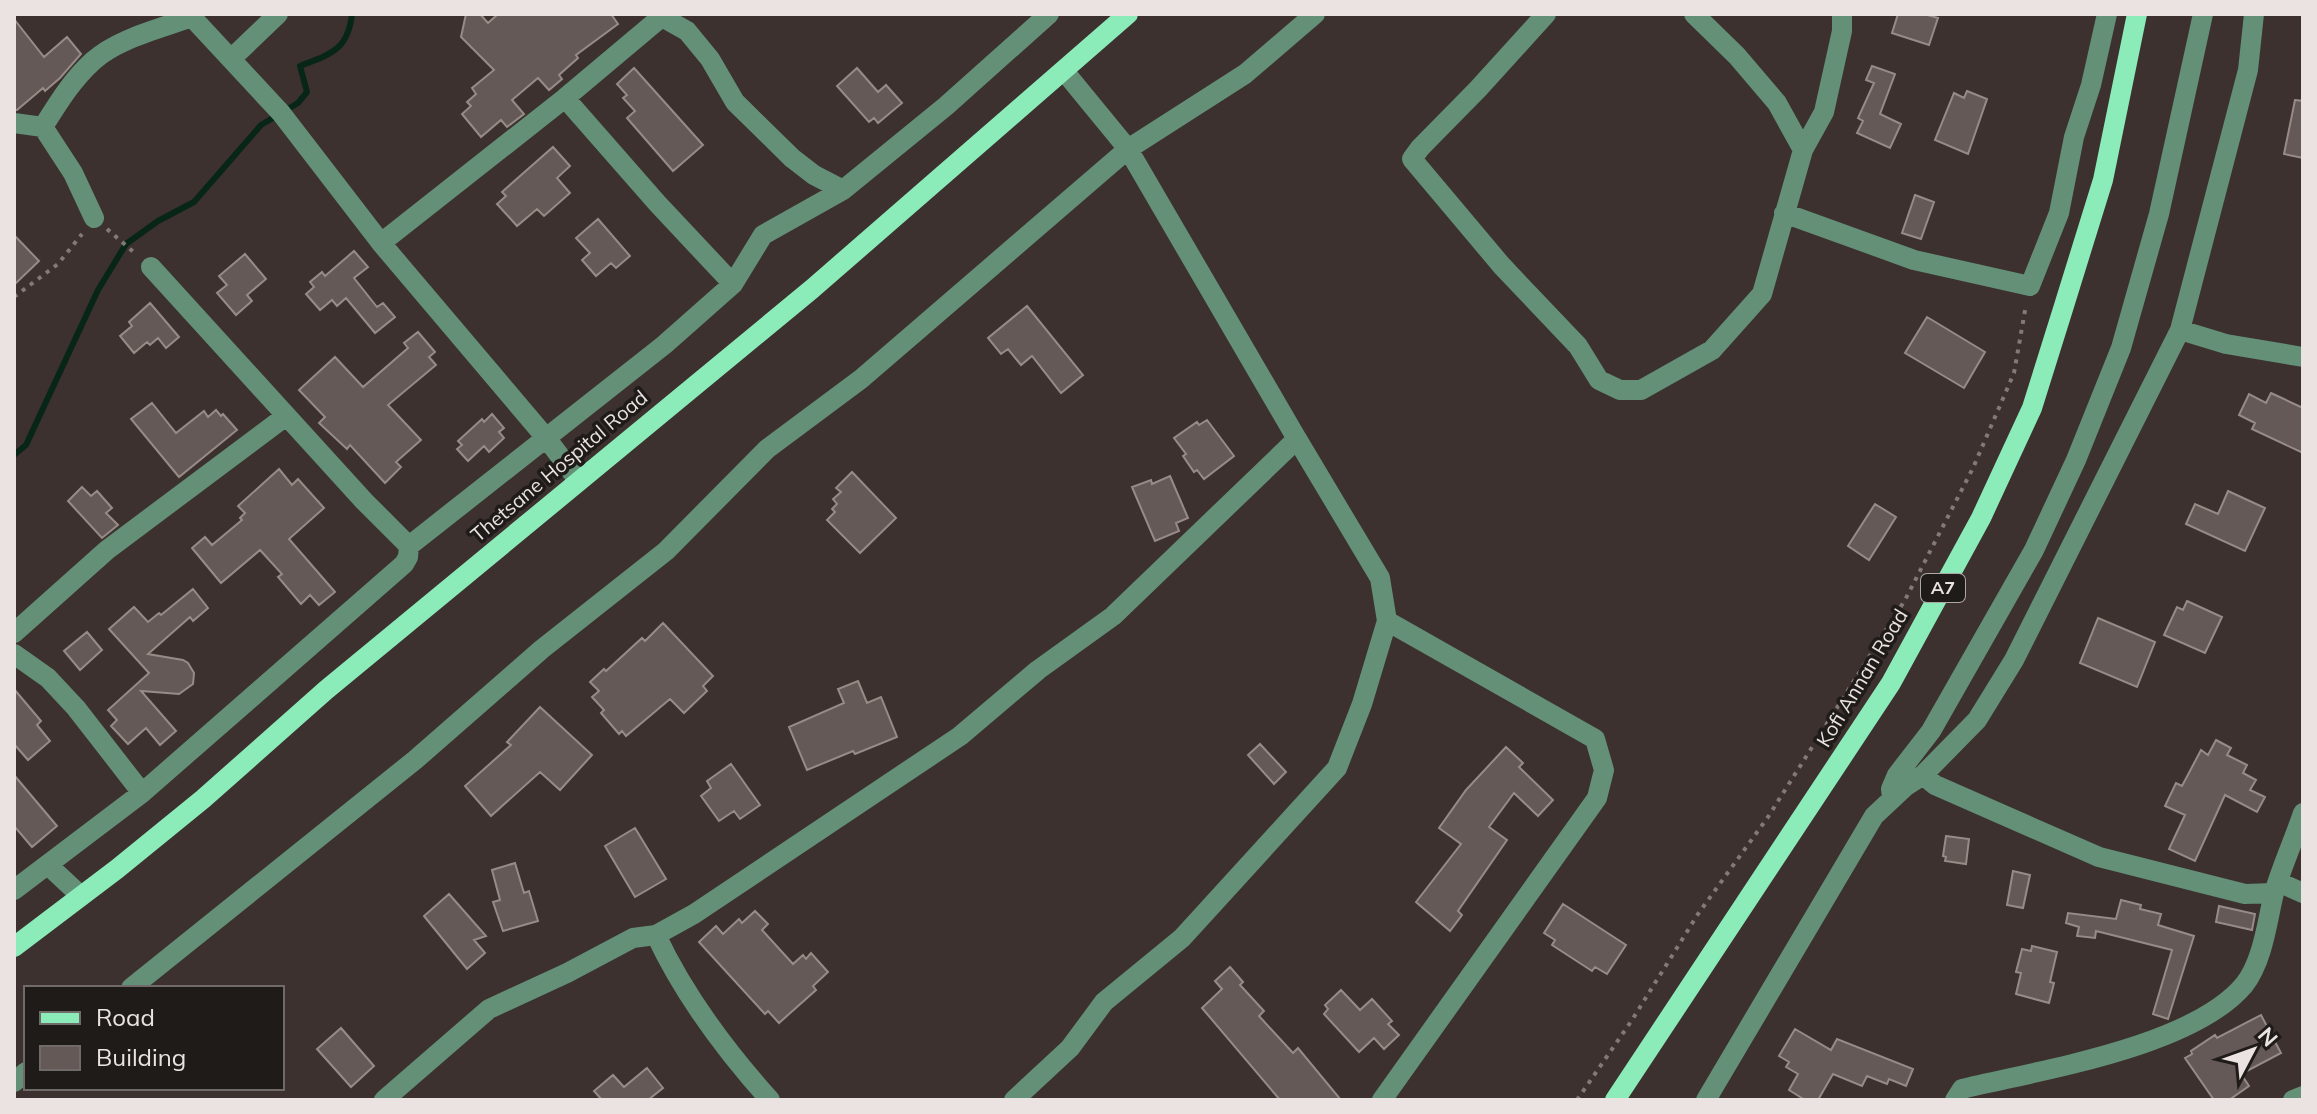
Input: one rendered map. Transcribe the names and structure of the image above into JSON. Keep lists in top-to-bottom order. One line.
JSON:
{"streets":{"main road":["Thetsane Hospital Road","A7","Kofi Annan Road"]},"legend":["Road","Building"],"north":"top right"}
